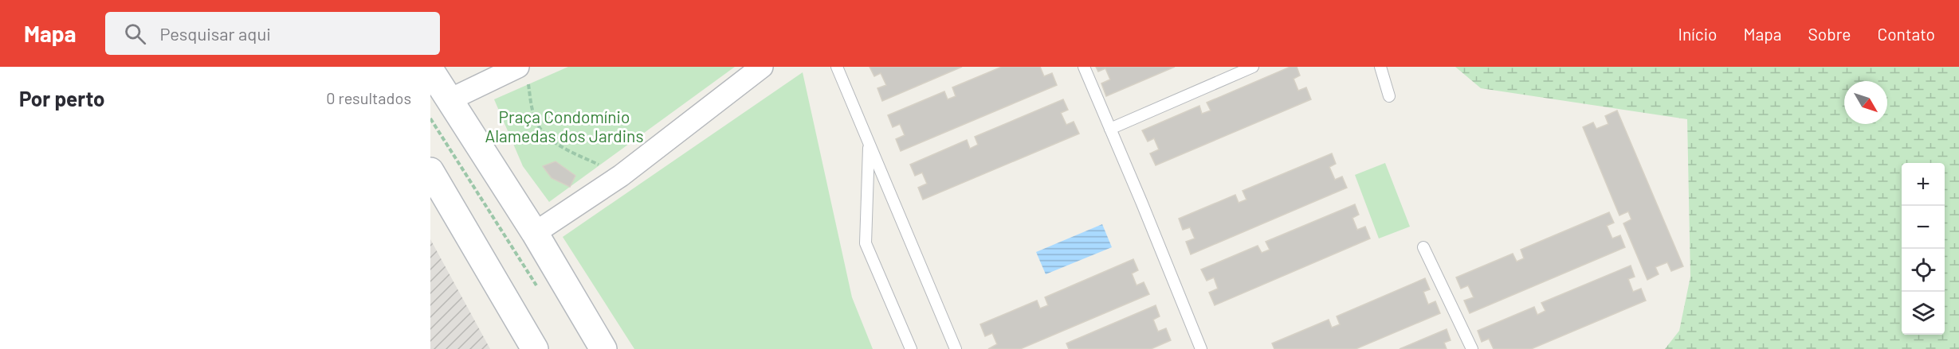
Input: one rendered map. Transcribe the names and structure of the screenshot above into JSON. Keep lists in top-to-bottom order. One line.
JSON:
{"parks":["Praça Condomínio Alamedas dos Jardins"],"north":"bottom right","page":{"header":"Mapa","search":"Pesquisar aqui","nav":["Início","Mapa","Sobre","Contato"],"heading":["Por perto","0 resultados"],"map_buttons":["+","−"]}}
